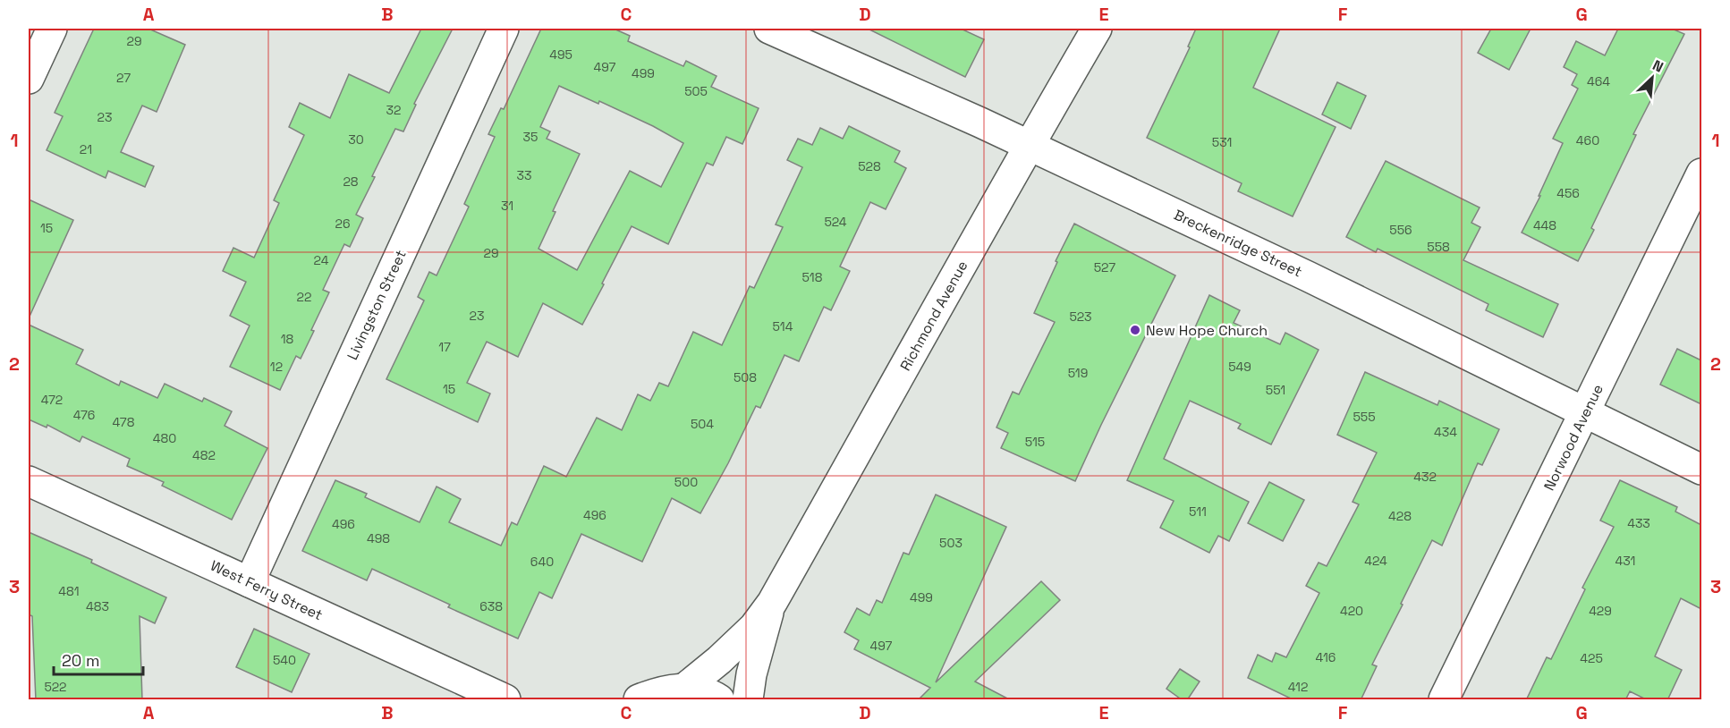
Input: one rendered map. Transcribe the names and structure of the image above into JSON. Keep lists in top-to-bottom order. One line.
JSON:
{"streets":{"street":["Breckenridge Street","Livingston Street","Richmond Avenue","Norwood Avenue","West Ferry Street"]},"crossings":[["Breckenridge Street","Richmond Avenue"],["Breckenridge Street","Norwood Avenue"],["Livingston Street","West Ferry Street"]],"places":["New Hope Church"],"house_numbers":["29","495","497","499","27","464","505","32","23","35","30","460","531","21","528","33","28","456","31","524","26","448","15","556","558","29","24","527","518","22","23","523","514","18","17","12","549","519","508","15","551","472","476","555","478","504","434","480","515","482","432","500","511","496","428","433","496","498","503","424","431","640","481","499","483","638","420","429","497","416","425","540","522","412"],"scale_bar":"20 m","north":"top right","grid":{"columns":["A","B","C","D","E","F","G"],"rows":["1","2","3"]}}
